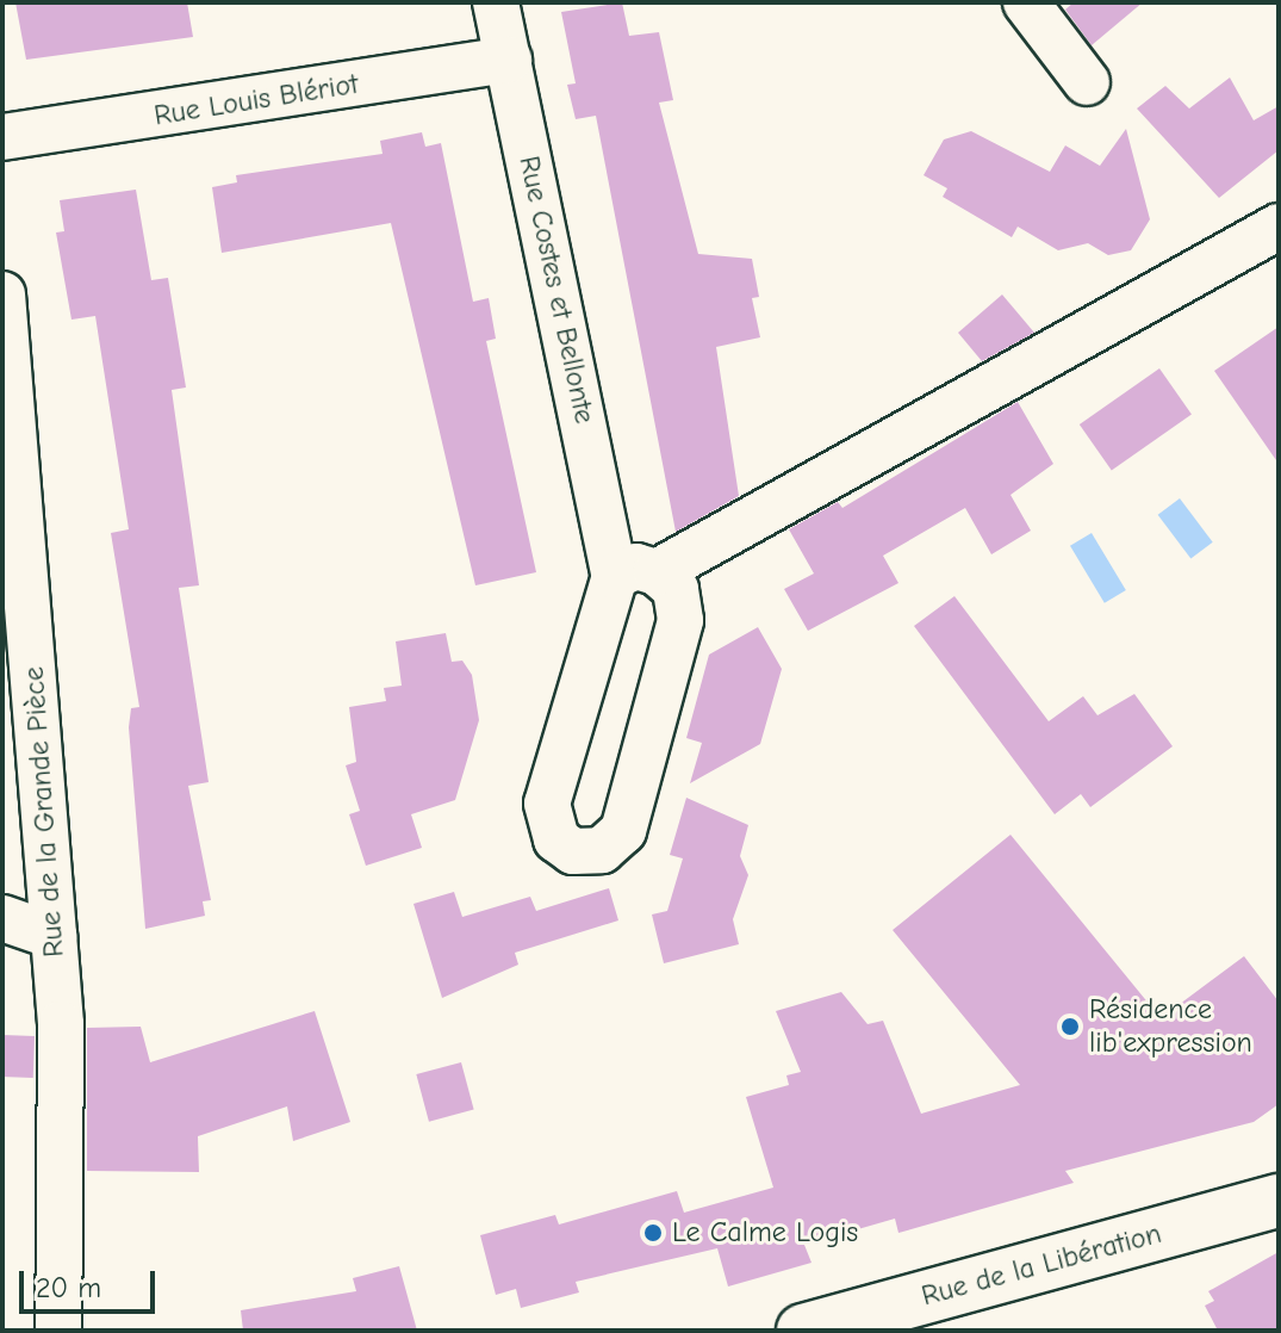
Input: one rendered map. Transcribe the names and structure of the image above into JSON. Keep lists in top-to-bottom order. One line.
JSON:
{"streets":{"street":["Rue Louis Blériot","Rue Costes et Bellonte","Rue de la Grande Pièce","Rue de la Libération"]},"crossings":[["Rue Louis Blériot","Rue Costes et Bellonte"]],"places":["Résidence lib'expression","Le Calme Logis"],"scale_bar":"20 m"}
